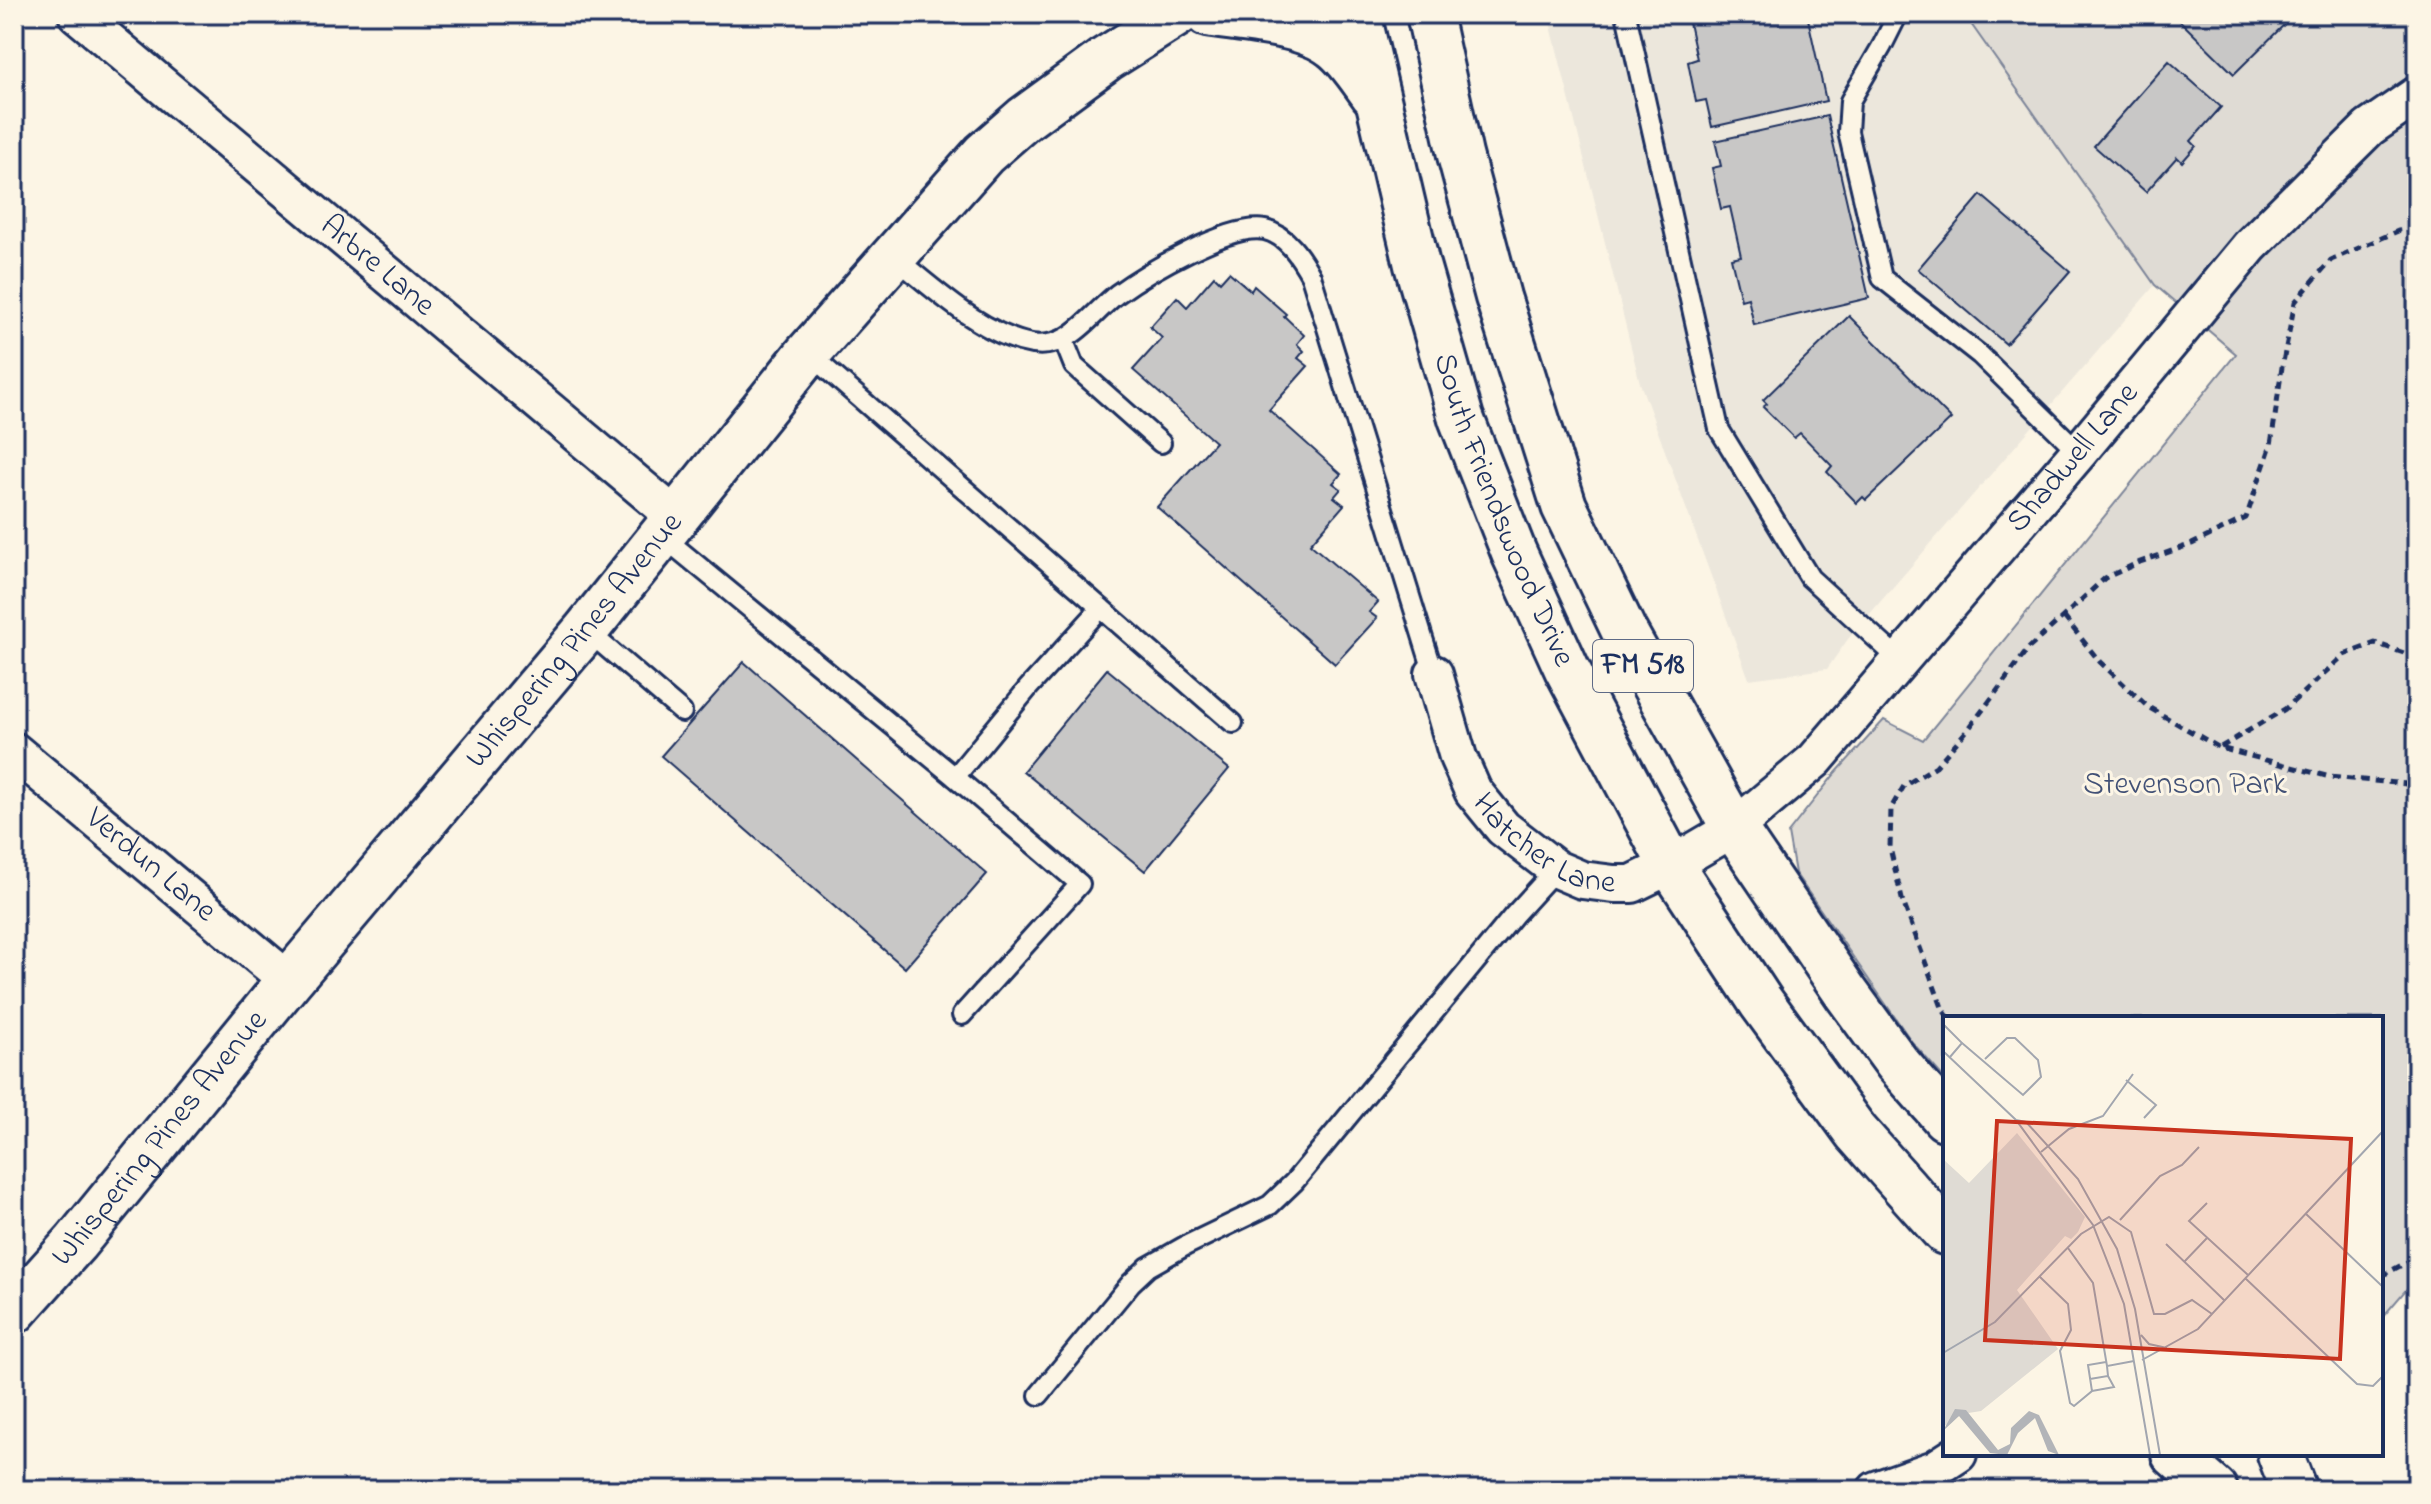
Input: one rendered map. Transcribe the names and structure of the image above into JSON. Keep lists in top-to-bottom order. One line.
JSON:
{"streets":{"main road":["South Friendswood Drive","Whispering Pines Avenue","FM 518"],"street":["Arbre Lane","Shadwell Lane","Hatcher Lane","Verdun Lane"]},"crossings":[["Arbre Lane","Whispering Pines Avenue"],["Shadwell Lane","South Friendswood Drive"],["Shadwell Lane","Hatcher Lane"],["South Friendswood Drive","Hatcher Lane"],["Whispering Pines Avenue","Verdun Lane"]],"parks":["Stevenson Park"]}
